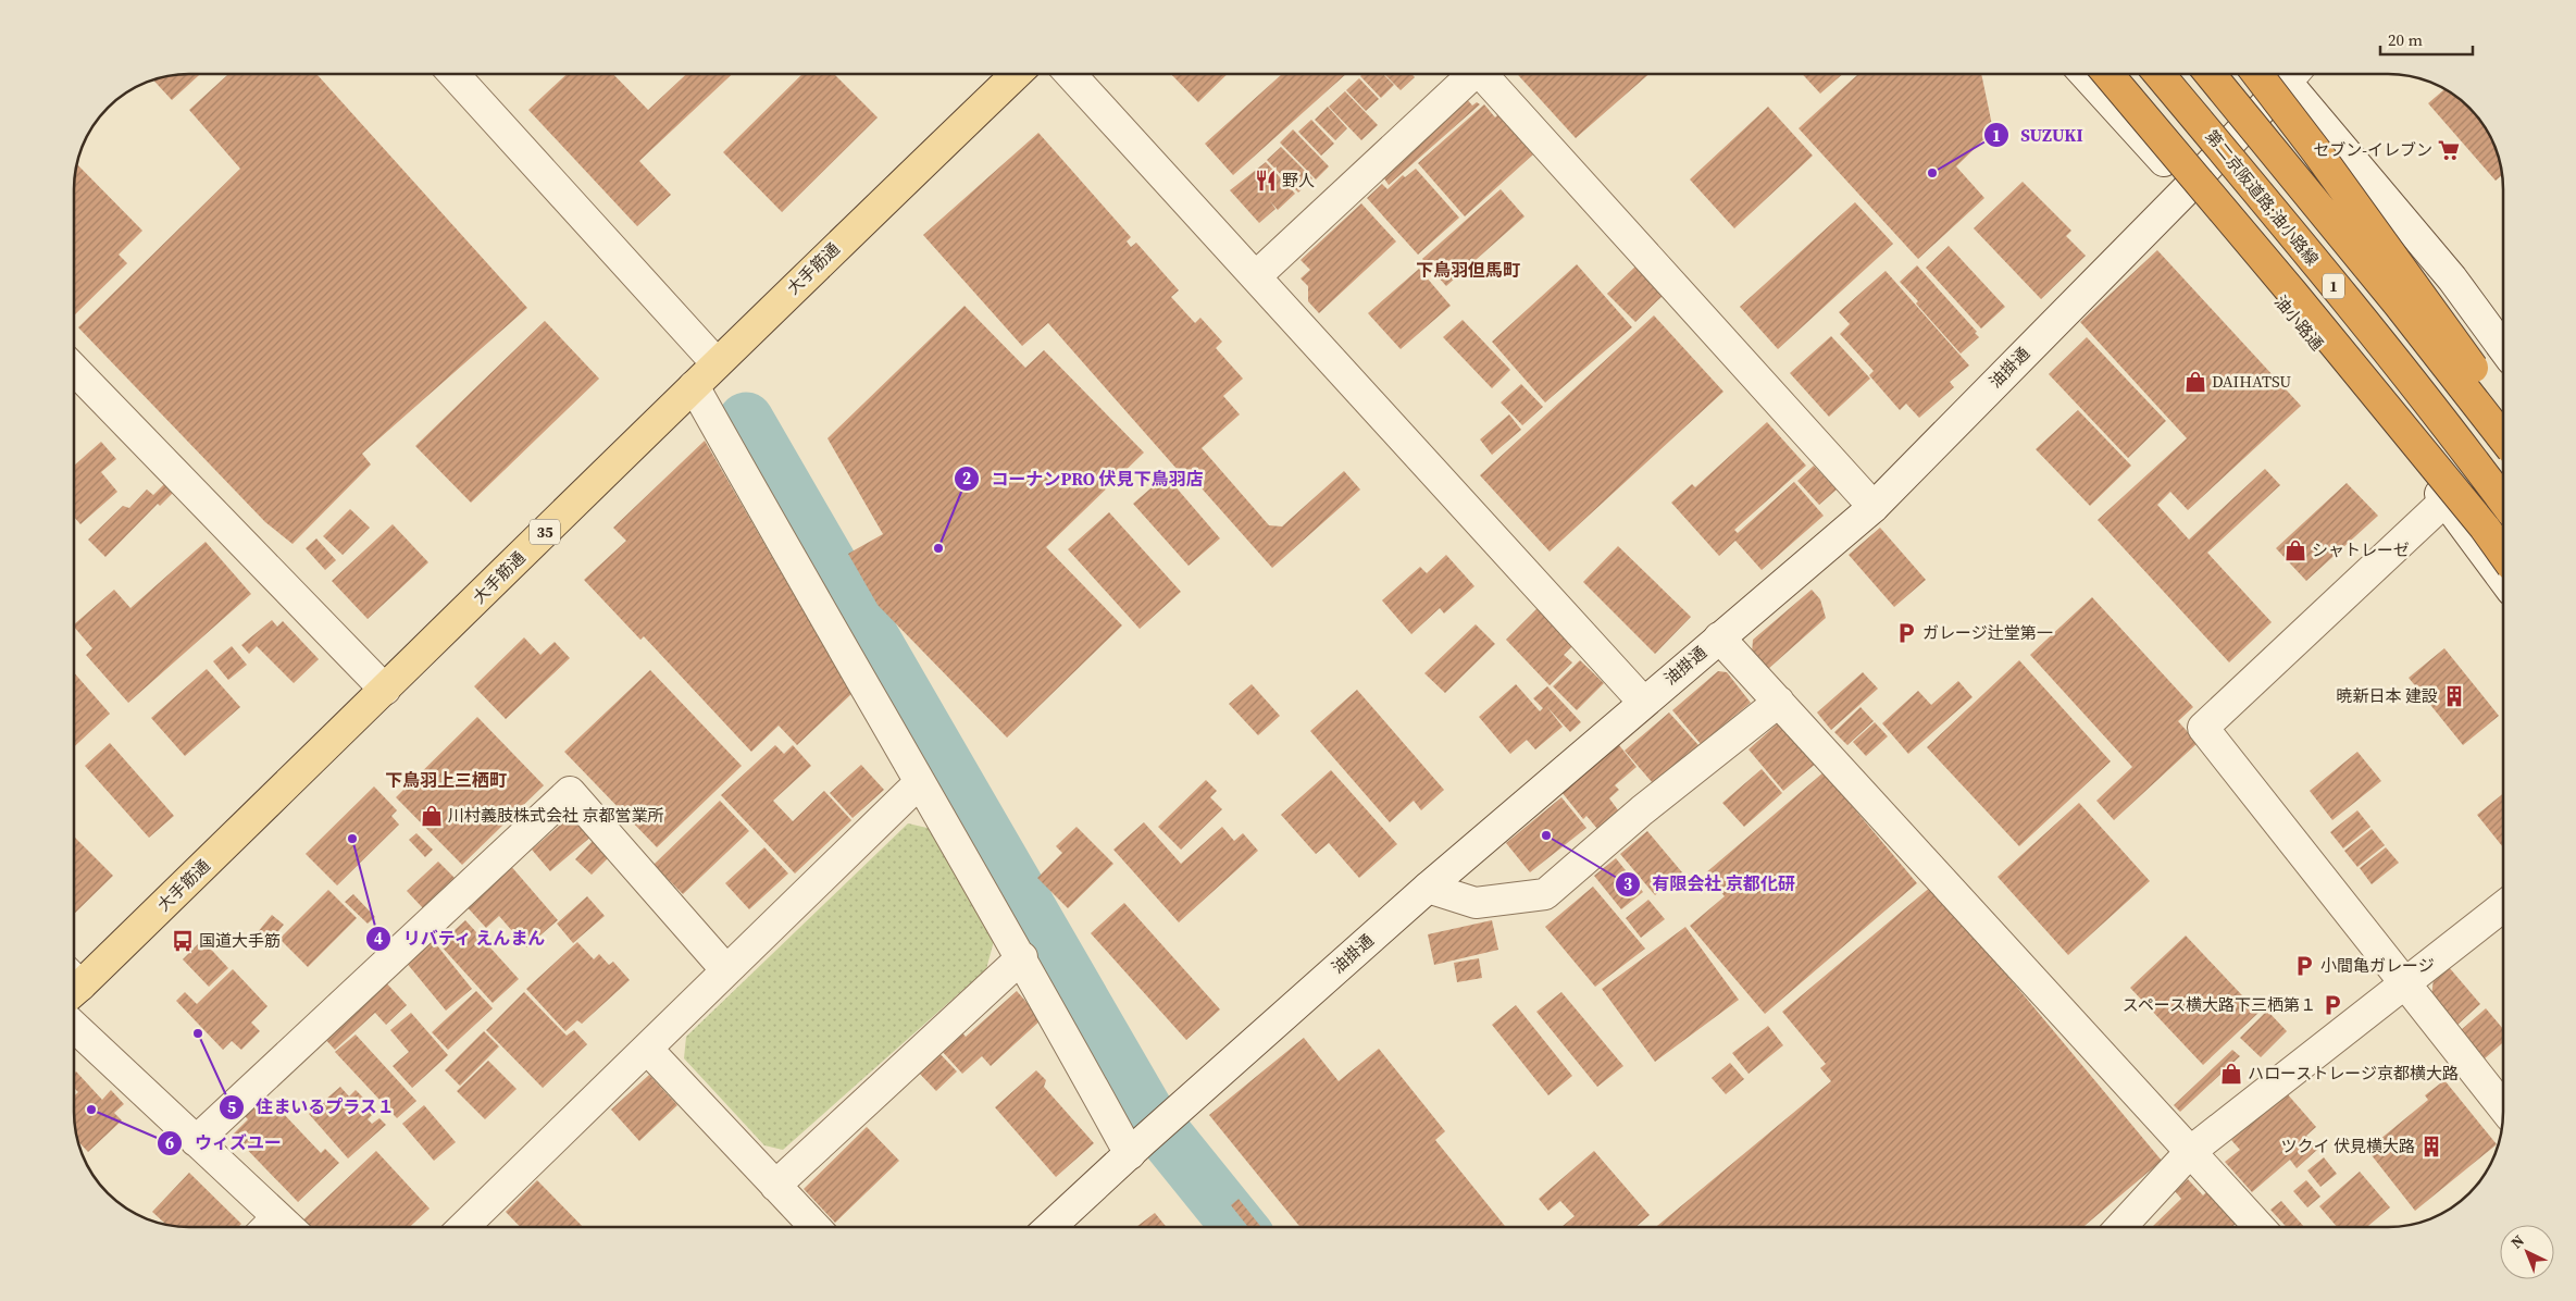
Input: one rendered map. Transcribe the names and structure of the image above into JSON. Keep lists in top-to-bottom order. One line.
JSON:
{"streets":{"highway":["第二京阪道路;油小路線","1"],"main road":["大手筋通","35"],"street":["油小路通","油掛通"]},"crossings":[["油小路通","油掛通"]],"districts":["下鳥羽但馬町","下鳥羽上三栖町"],"places":{"supermarket":["セブン-イレブン"],"other":["SUZUKI","コーナンPRO 伏見下鳥羽店","有限会社 京都化研","リバティ えんまん","住まいるプラス１","ウィズユー"],"restaurant":["野人"],"shop":["DAIHATSU","シャトレーゼ","川村義肢株式会社 京都営業所","ハローストレージ京都横大路"],"parking":["ガレージ辻堂第一","小間亀ガレージ","スペース横大路下三栖第１"],"building":["暁新日本 建設","ツクイ 伏見横大路"],"bus stop":["国道大手筋"]},"scale_bar":"20 m","north":"top left"}
